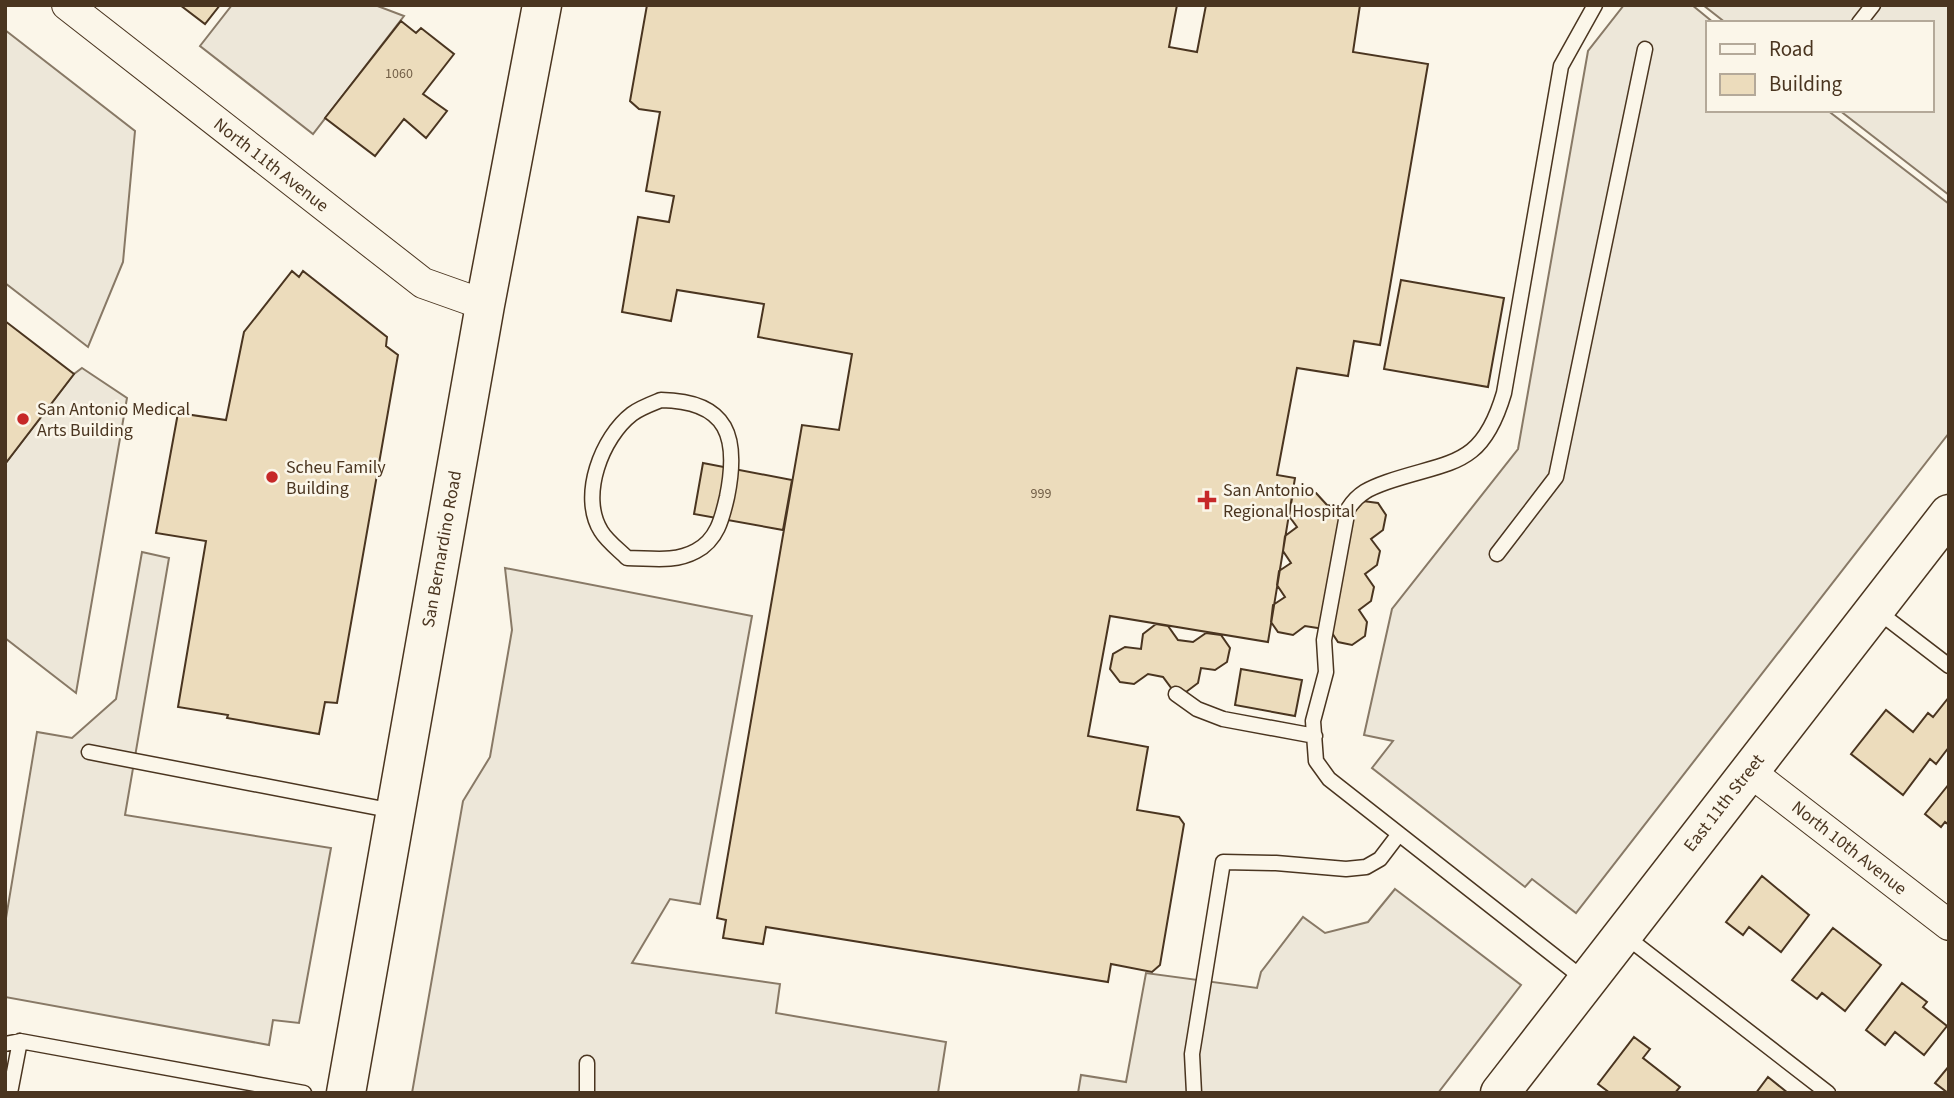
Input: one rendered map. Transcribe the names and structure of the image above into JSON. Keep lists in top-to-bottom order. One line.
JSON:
{"streets":{"street":["North 11th Avenue","San Bernardino Road","East 11th Street","North 10th Avenue"]},"crossings":[["North 11th Avenue","San Bernardino Road"],["East 11th Street","North 10th Avenue"]],"places":{"other":["San Antonio Medical Arts Building","Scheu Family Building"],"health":["San Antonio Regional Hospital"]},"house_numbers":["1060","999"],"legend":["Road","Building"]}
